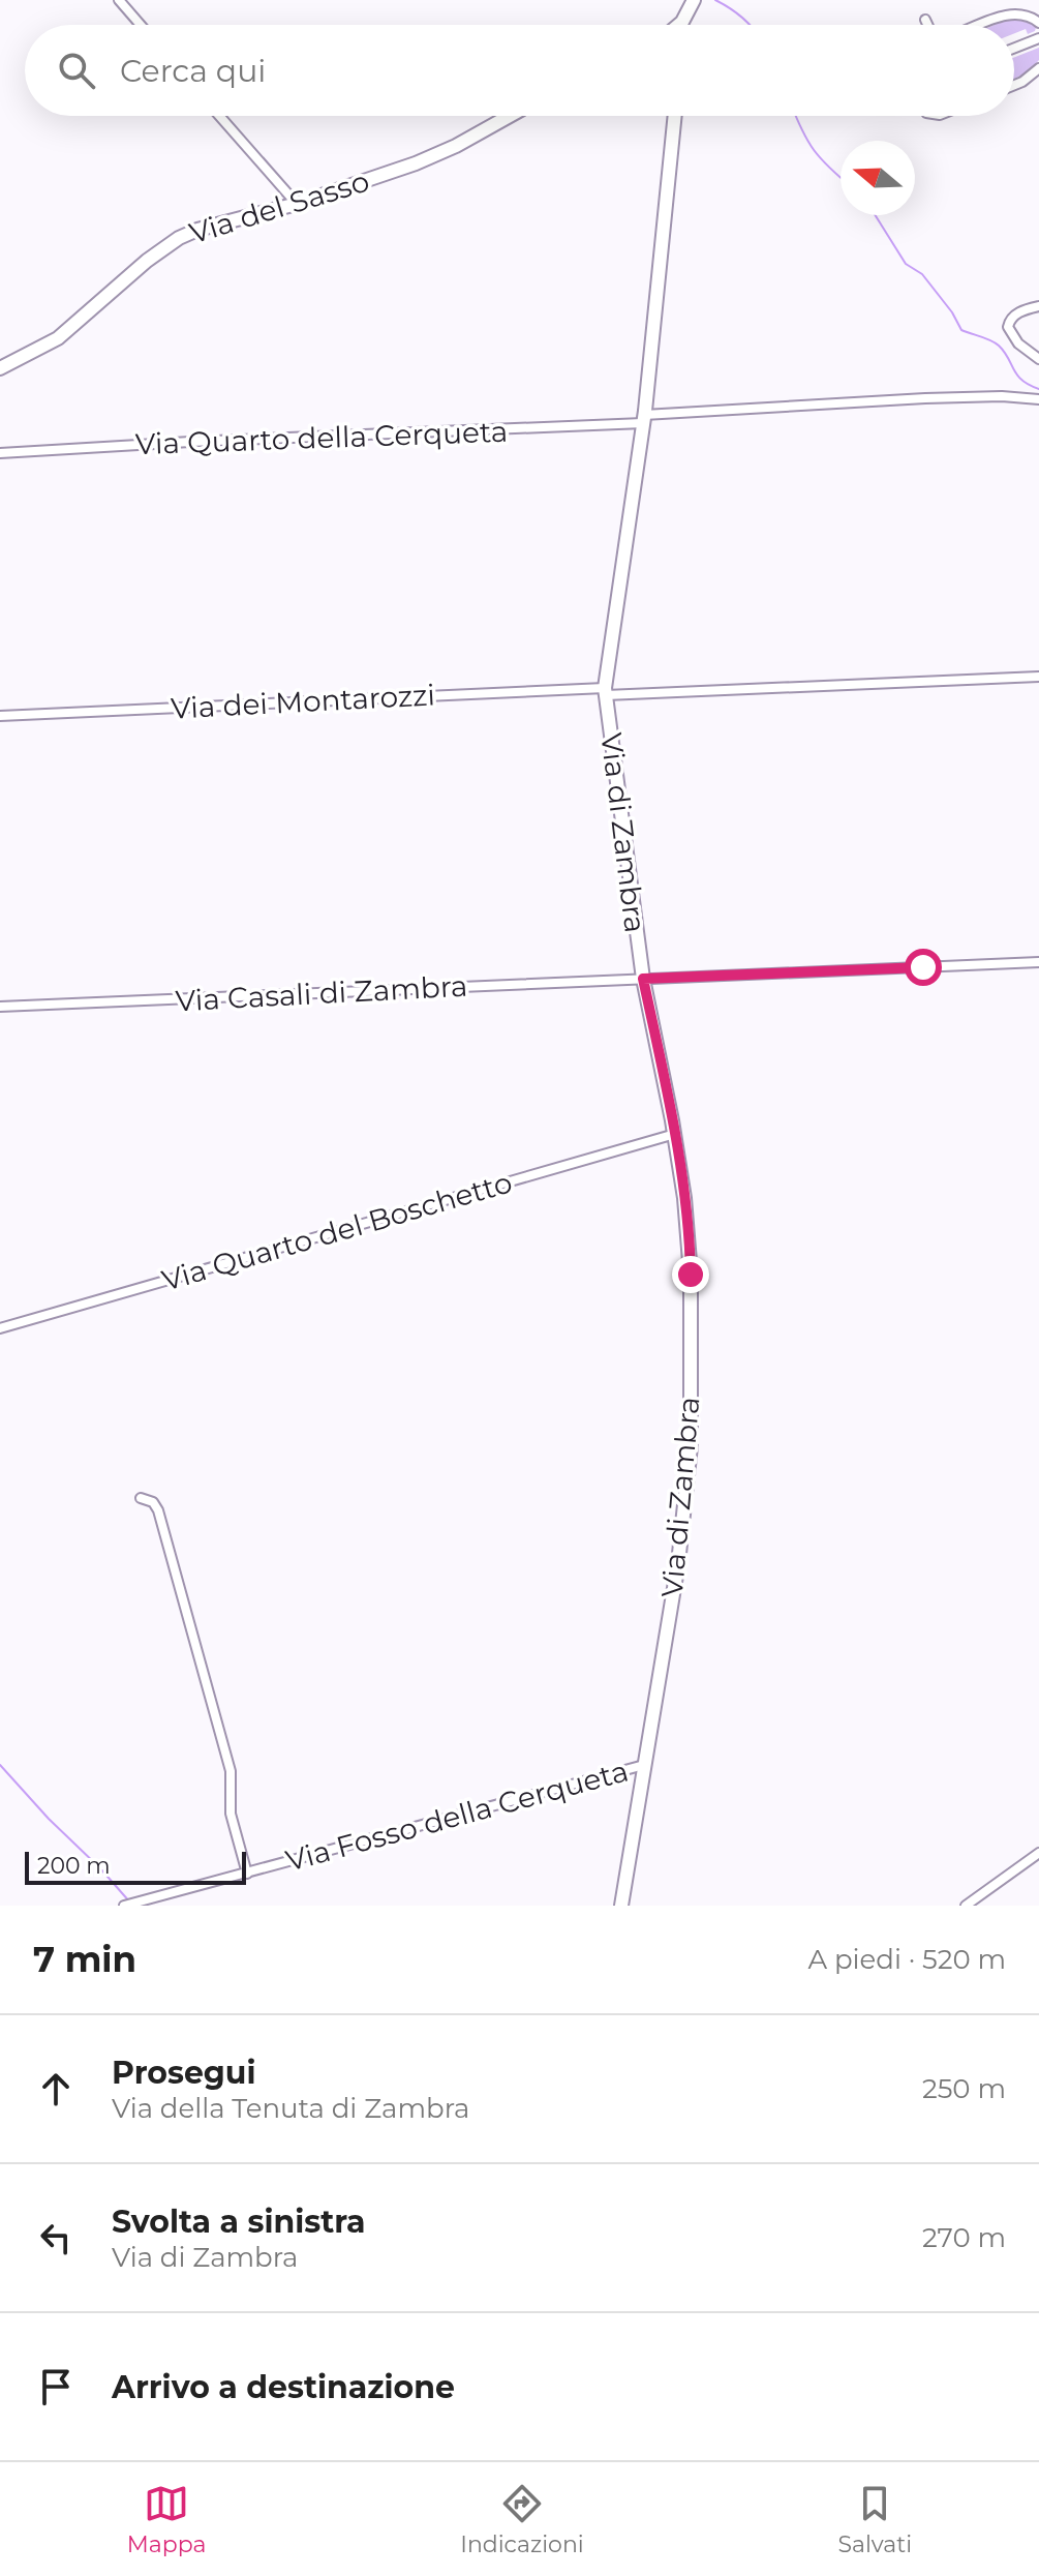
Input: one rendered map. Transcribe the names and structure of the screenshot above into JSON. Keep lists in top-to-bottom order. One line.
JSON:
{"streets":{"street":["Via del Sasso","Via Quarto della Cerqueta","Via dei Montarozzi","Via di Zambra","Via Casali di Zambra","Via Quarto del Boschetto","Via Fosso della Cerqueta"]},"crossings":[["Via Quarto della Cerqueta","Via di Zambra"],["Via dei Montarozzi","Via di Zambra"],["Via di Zambra","Via Casali di Zambra"],["Via di Zambra","Via Quarto del Boschetto"],["Via di Zambra","Via Fosso della Cerqueta"]],"scale_bar":"200 m","north":"left","page":{"search":"Cerca qui","scale":"200 m","heading":["7 min","A piedi · 520 m"],"list":[["Prosegui","Via della Tenuta di Zambra","250 m"],["Svolta a sinistra","Via di Zambra","270 m"],"Arrivo a destinazione"],"nav":["Mappa","Indicazioni","Salvati"]}}
